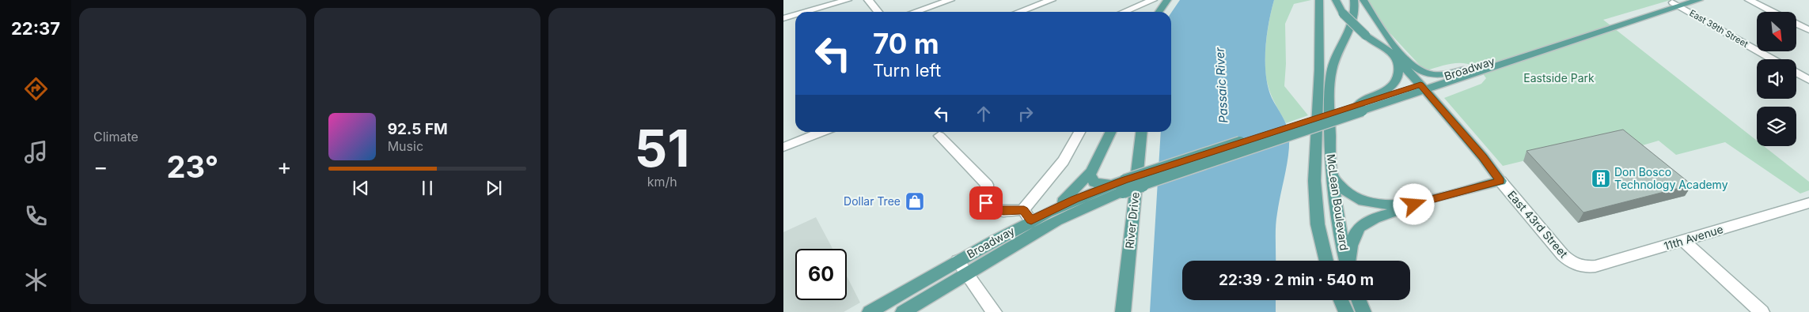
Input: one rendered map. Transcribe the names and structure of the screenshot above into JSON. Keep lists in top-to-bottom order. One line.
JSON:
{"streets":{"main road":["Broadway","McLean Boulevard","River Drive"],"street":["East 39th Street","East 43rd Street","11th Avenue"]},"crossings":[["East 39th Street","Broadway"],["East 43rd Street","11th Avenue"]],"water":["Passaic River"],"parks":["Eastside Park"],"places":{"building":["Don Bosco Technology Academy"],"shop":["Dollar Tree"]},"north":"bottom right","page":{"tabs":"22:37","tile":["Climate",["51","km/h"]],"turn":["70 m","Turn left"],"song":["92.5 FM","Music"],"heat":["−","23°","+"],"limit":"60","trip":"22:39 · 2 min · 540 m"}}
